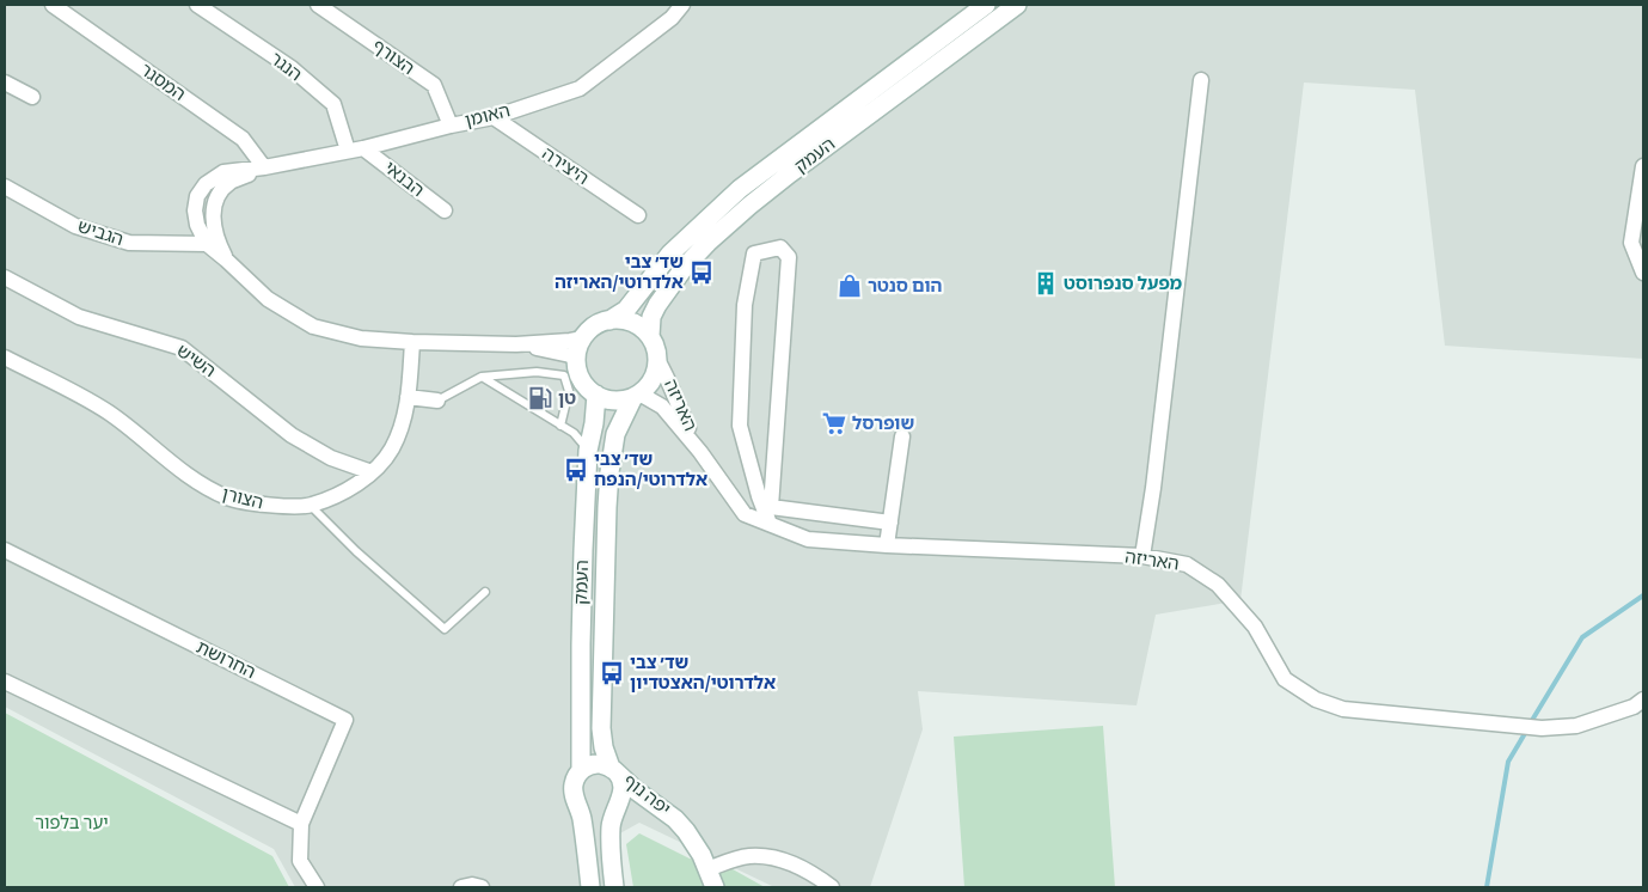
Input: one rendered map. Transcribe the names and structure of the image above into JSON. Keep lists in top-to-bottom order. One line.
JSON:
{"streets":{"main road":["העמק","יפה נוף"],"street":["הצורף","הנגר","המסגר","האומן","היצירה","הבנאי","הגביש","השיש","האריזה","הצורן","החרושת"]},"crossings":[["הצורף","האומן"],["הנגר","האומן"],["הנגר","הבנאי"],["המסגר","האומן"],["האומן","היצירה"],["האומן","הבנאי"],["העמק","האריזה"],["העמק","יפה נוף"],["השיש","הצורן"]],"parks":["יער בלפור"],"places":{"bus stop":["שד׳ צבי אלדרוטי/האריזה","שד׳ צבי אלדרוטי/הנפח","שד׳ צבי אלדרוטי/האצטדיון"],"building":["מפעל סנפרוסט"],"shop":["הום סנטר"],"fuel station":["טן"],"supermarket":["שופרסל"]}}
